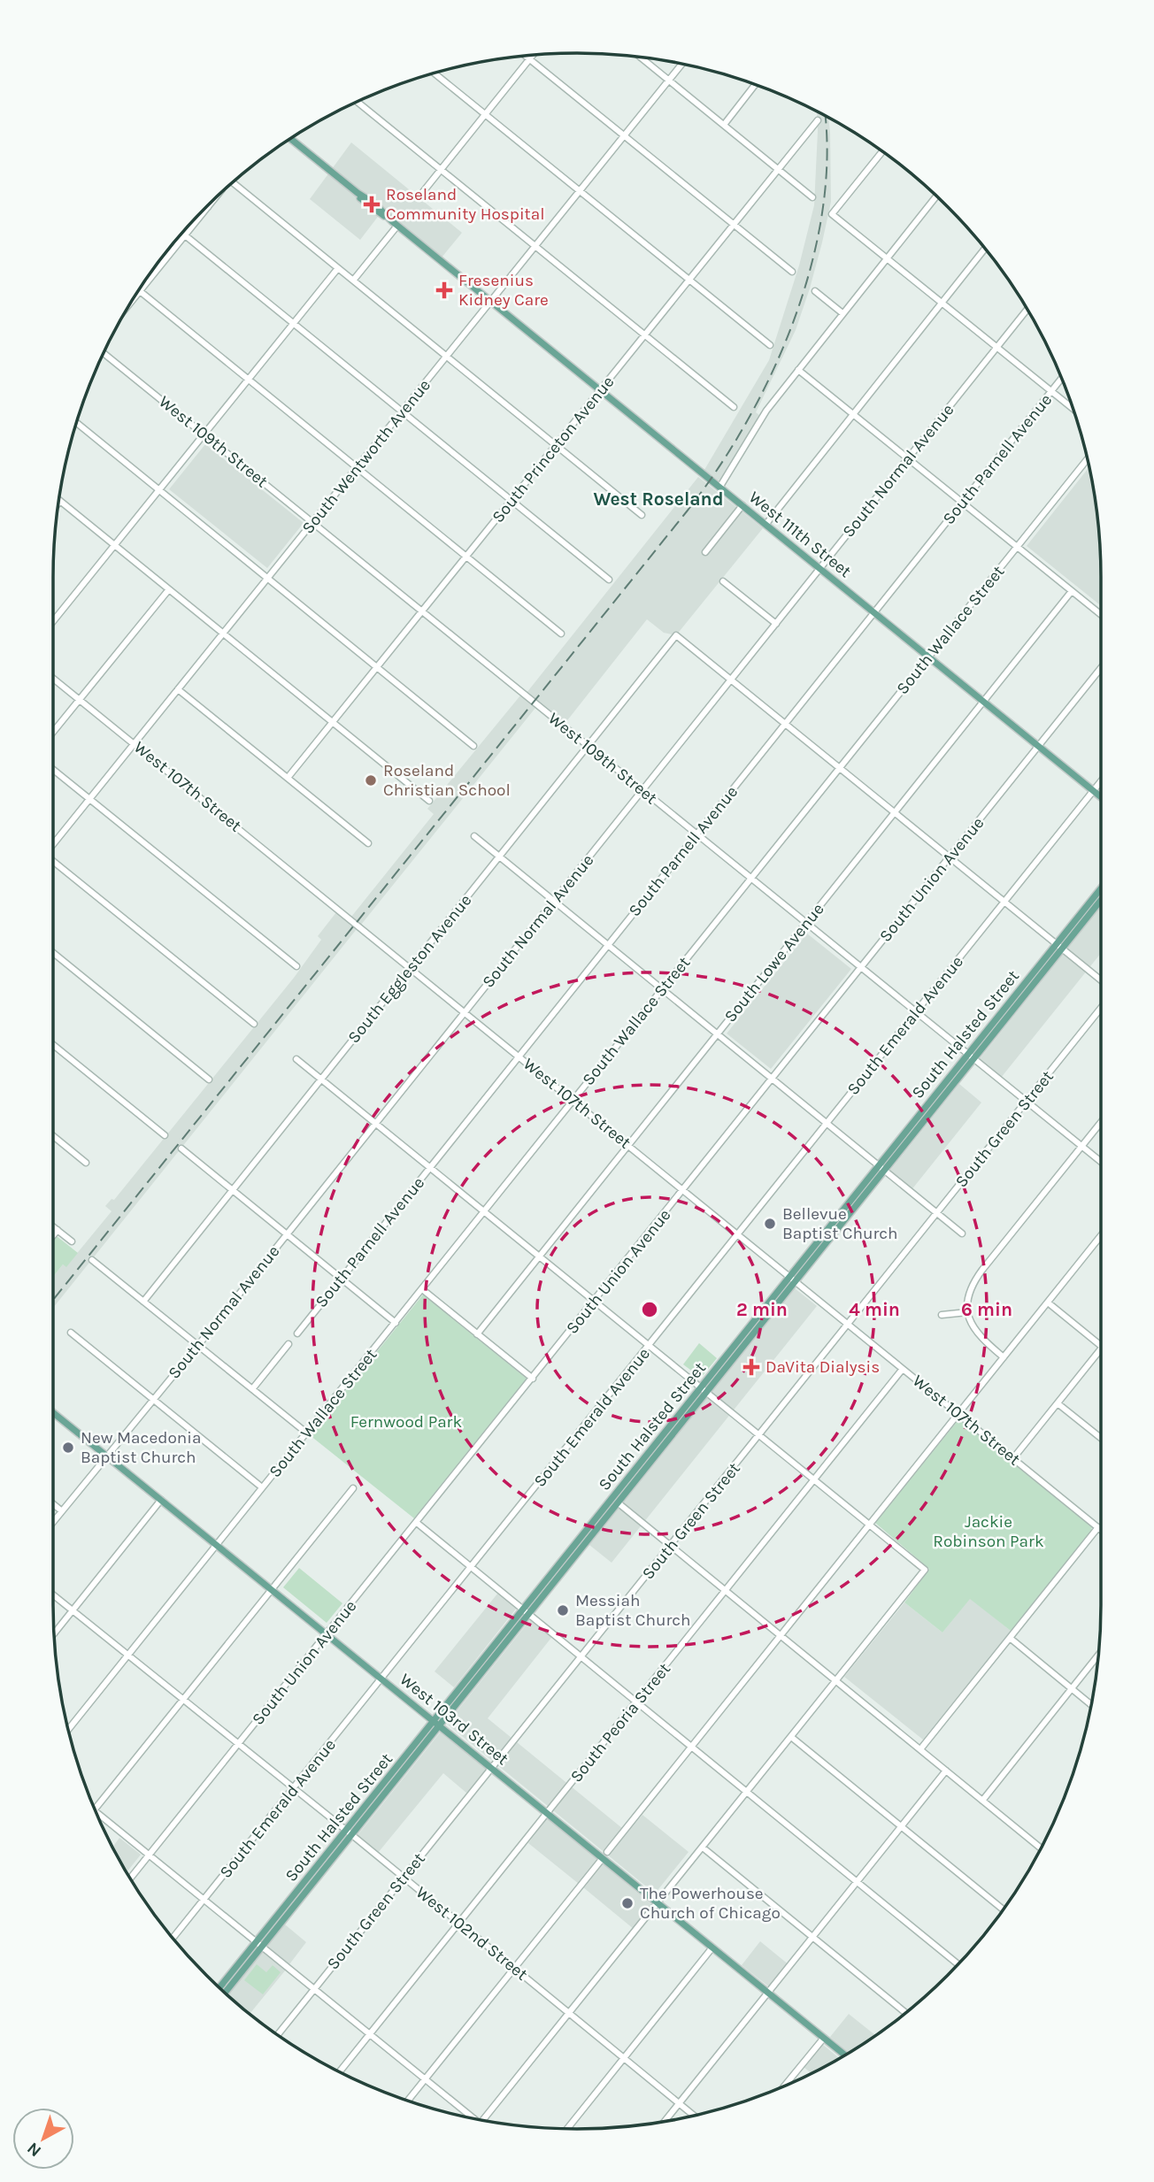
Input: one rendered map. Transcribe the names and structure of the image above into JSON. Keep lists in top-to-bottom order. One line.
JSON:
{"streets":{"main road":["West 111th Street","South Halsted Street","West 103rd Street"],"street":["West 109th Street","South Princeton Avenue","South Wentworth Avenue","South Parnell Avenue","South Normal Avenue","South Wallace Street","West 107th Street","South Union Avenue","South Lowe Avenue","South Eggleston Avenue","South Emerald Avenue","South Green Street","South Peoria Street","West 102nd Street"]},"crossings":[["West 109th Street","South Princeton Avenue"],["West 109th Street","South Wentworth Avenue"],["West 109th Street","South Parnell Avenue"],["West 109th Street","South Normal Avenue"],["West 109th Street","South Wallace Street"],["West 109th Street","South Union Avenue"],["West 109th Street","South Lowe Avenue"],["West 109th Street","South Eggleston Avenue"],["West 109th Street","South Emerald Avenue"],["West 109th Street","South Halsted Street"],["West 109th Street","South Green Street"],["South Princeton Avenue","West 111th Street"],["South Wentworth Avenue","West 111th Street"],["South Wentworth Avenue","West 107th Street"],["South Parnell Avenue","West 111th Street"],["South Parnell Avenue","West 107th Street"],["South Normal Avenue","West 111th Street"],["South Normal Avenue","West 107th Street"],["South Normal Avenue","South Eggleston Avenue"],["South Normal Avenue","West 103rd Street"],["West 111th Street","South Wallace Street"],["West 111th Street","South Union Avenue"],["West 111th Street","South Lowe Avenue"],["West 111th Street","South Emerald Avenue"],["South Wallace Street","West 107th Street"],["South Wallace Street","West 103rd Street"],["South Wallace Street","West 102nd Street"],["West 107th Street","South Union Avenue"],["West 107th Street","South Lowe Avenue"],["West 107th Street","South Eggleston Avenue"],["West 107th Street","South Emerald Avenue"],["West 107th Street","South Halsted Street"],["West 107th Street","South Green Street"],["West 107th Street","South Peoria Street"],["South Union Avenue","West 103rd Street"],["South Union Avenue","West 102nd Street"],["South Emerald Avenue","West 103rd Street"],["South Emerald Avenue","West 102nd Street"],["South Halsted Street","West 103rd Street"],["South Halsted Street","West 102nd Street"],["South Green Street","West 103rd Street"],["South Green Street","West 102nd Street"],["West 103rd Street","South Peoria Street"],["South Peoria Street","West 102nd Street"]],"districts":["West Roseland"],"parks":["Fernwood Park","Jackie Robinson Park"],"places":{"health":["Roseland Community Hospital","Fresenius Kidney Care","DaVita Dialysis"],"other":["Roseland Christian School","Bellevue Baptist Church","New Macedonia Baptist Church","Messiah Baptist Church","The Powerhouse Church of Chicago"]},"north":"bottom left","rings":["2 min","4 min","6 min"]}
